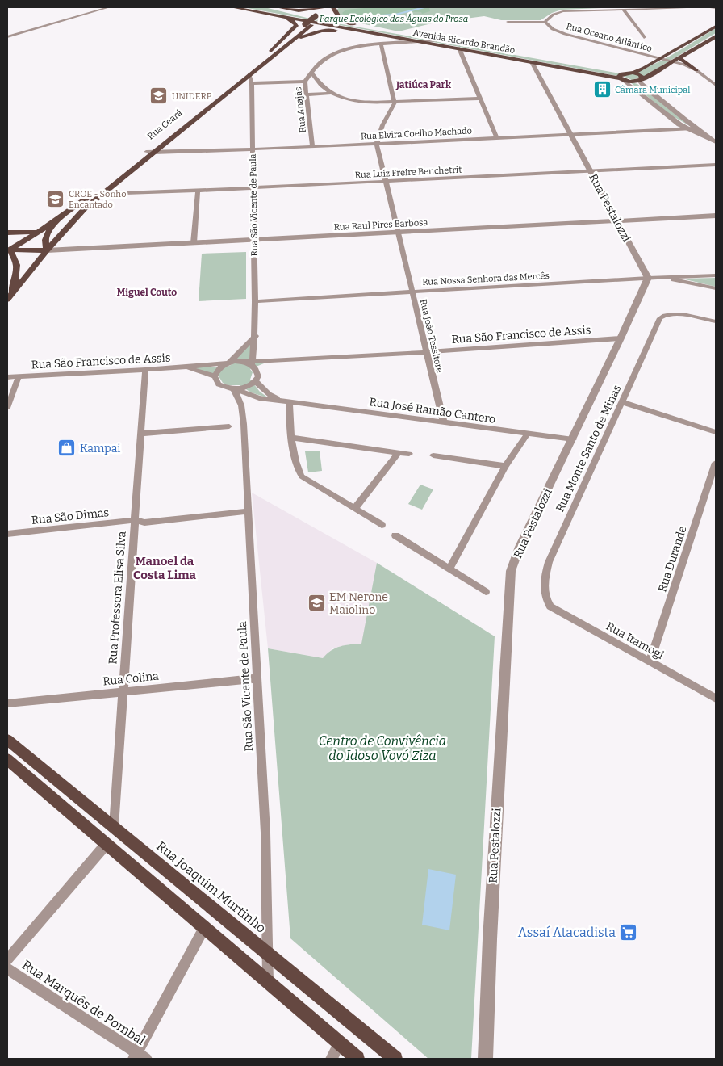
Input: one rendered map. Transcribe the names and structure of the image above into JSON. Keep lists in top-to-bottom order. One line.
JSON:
{"streets":{"main road":["Avenida Ricardo Brandão","Rua Ceará","Rua Joaquim Murtinho"],"street":["Rua Oceano Atlântico","Rua Anajás","Rua Elvira Coelho Machado","Rua Luíz Freire Benchetrit","Rua São Vicente de Paula","Rua Pestalozzi","Rua Raul Pires Barbosa","Rua Nossa Senhora das Mercês","Rua São Francisco de Assis","Rua João Tessitore","Rua José Ramão Cantero","Rua Monte Santo de Minas","Rua São Dimas","Rua Durande","Rua Professora Elisa Silva","Rua Itamogi","Rua Colina","Rua Marquês de Pombal"]},"crossings":[["Avenida Ricardo Brandão","Rua Anajás"],["Avenida Ricardo Brandão","Rua Pestalozzi"],["Rua Anajás","Rua Elvira Coelho Machado"],["Rua Ceará","Rua Elvira Coelho Machado"],["Rua Ceará","Rua Luíz Freire Benchetrit"],["Rua Ceará","Rua São Vicente de Paula"],["Rua Ceará","Rua Raul Pires Barbosa"],["Rua Elvira Coelho Machado","Rua São Vicente de Paula"],["Rua Elvira Coelho Machado","Rua Pestalozzi"],["Rua Elvira Coelho Machado","Rua João Tessitore"],["Rua Luíz Freire Benchetrit","Rua São Vicente de Paula"],["Rua Luíz Freire Benchetrit","Rua Pestalozzi"],["Rua Luíz Freire Benchetrit","Rua João Tessitore"],["Rua São Vicente de Paula","Rua Raul Pires Barbosa"],["Rua São Vicente de Paula","Rua Nossa Senhora das Mercês"],["Rua São Vicente de Paula","Rua São Francisco de Assis"],["Rua São Vicente de Paula","Rua São Dimas"],["Rua São Vicente de Paula","Rua Colina"],["Rua São Vicente de Paula","Rua Joaquim Murtinho"],["Rua Pestalozzi","Rua Raul Pires Barbosa"],["Rua Pestalozzi","Rua Nossa Senhora das Mercês"],["Rua Pestalozzi","Rua São Francisco de Assis"],["Rua Pestalozzi","Rua José Ramão Cantero"],["Rua Raul Pires Barbosa","Rua João Tessitore"],["Rua Nossa Senhora das Mercês","Rua João Tessitore"],["Rua São Francisco de Assis","Rua João Tessitore"],["Rua São Francisco de Assis","Rua Professora Elisa Silva"],["Rua João Tessitore","Rua José Ramão Cantero"],["Rua Monte Santo de Minas","Rua Itamogi"],["Rua São Dimas","Rua Professora Elisa Silva"],["Rua Durande","Rua Itamogi"],["Rua Professora Elisa Silva","Rua Colina"],["Rua Professora Elisa Silva","Rua Joaquim Murtinho"]],"districts":["Jatiúca Park","Miguel Couto","Manoel da Costa Lima"],"parks":["Parque Ecológico das Águas do Prosa","Centro de Convivência do Idoso Vovó Ziza"],"places":{"building":["Câmara Municipal"],"school or university":["UNIDERP","CROE - Sonho Encantado","EM Nerone Maiolino"],"shop":["Kampai"],"supermarket":["Assaí Atacadista"]}}
